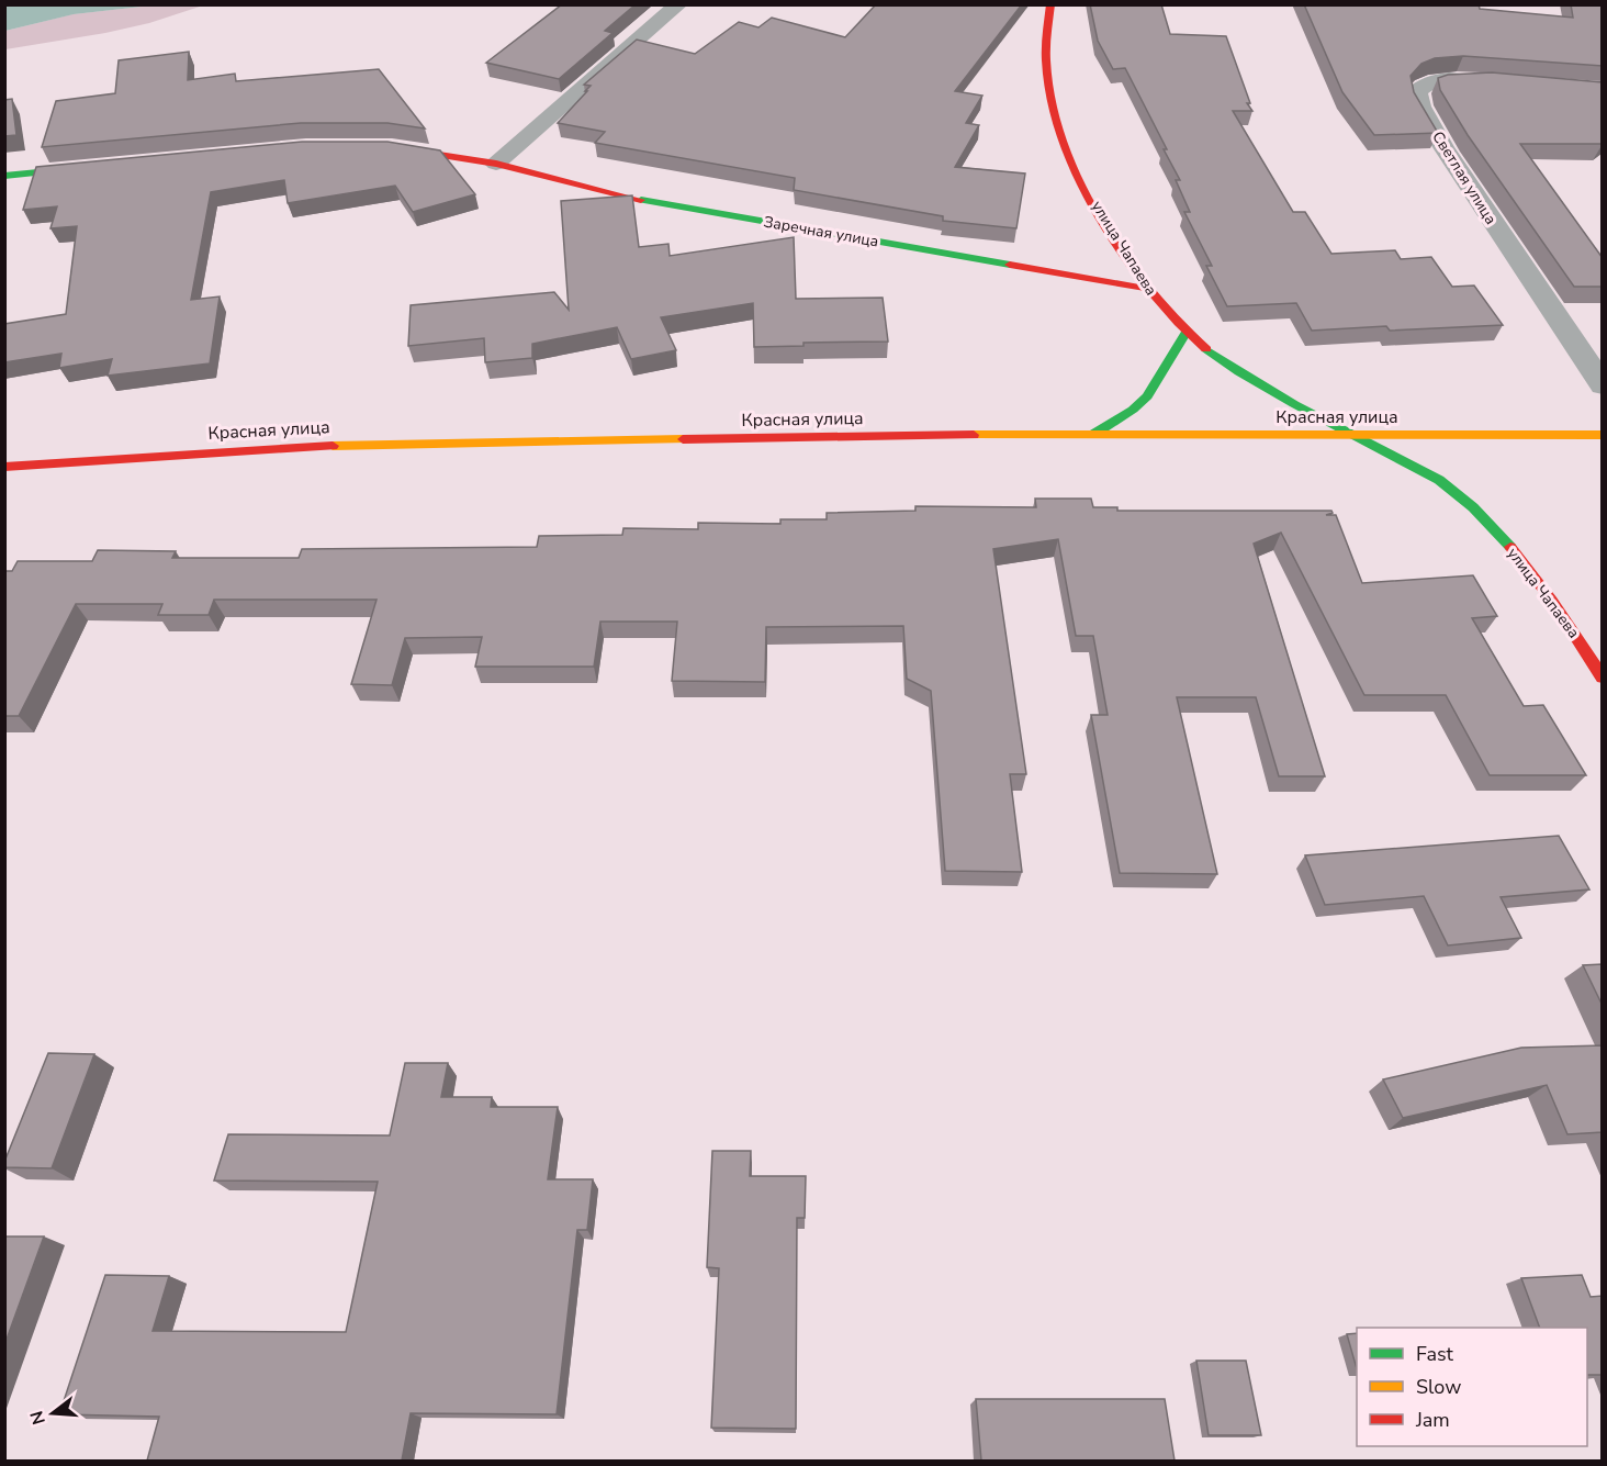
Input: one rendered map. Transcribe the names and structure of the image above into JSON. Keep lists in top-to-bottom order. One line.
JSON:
{"streets":{"street":["Светлая улица","Заречная улица","улица Чапаева","Красная улица"]},"crossings":[["Заречная улица","улица Чапаева"],["улица Чапаева","Красная улица"]],"legend":["Fast","Slow","Jam"],"north":"left"}
